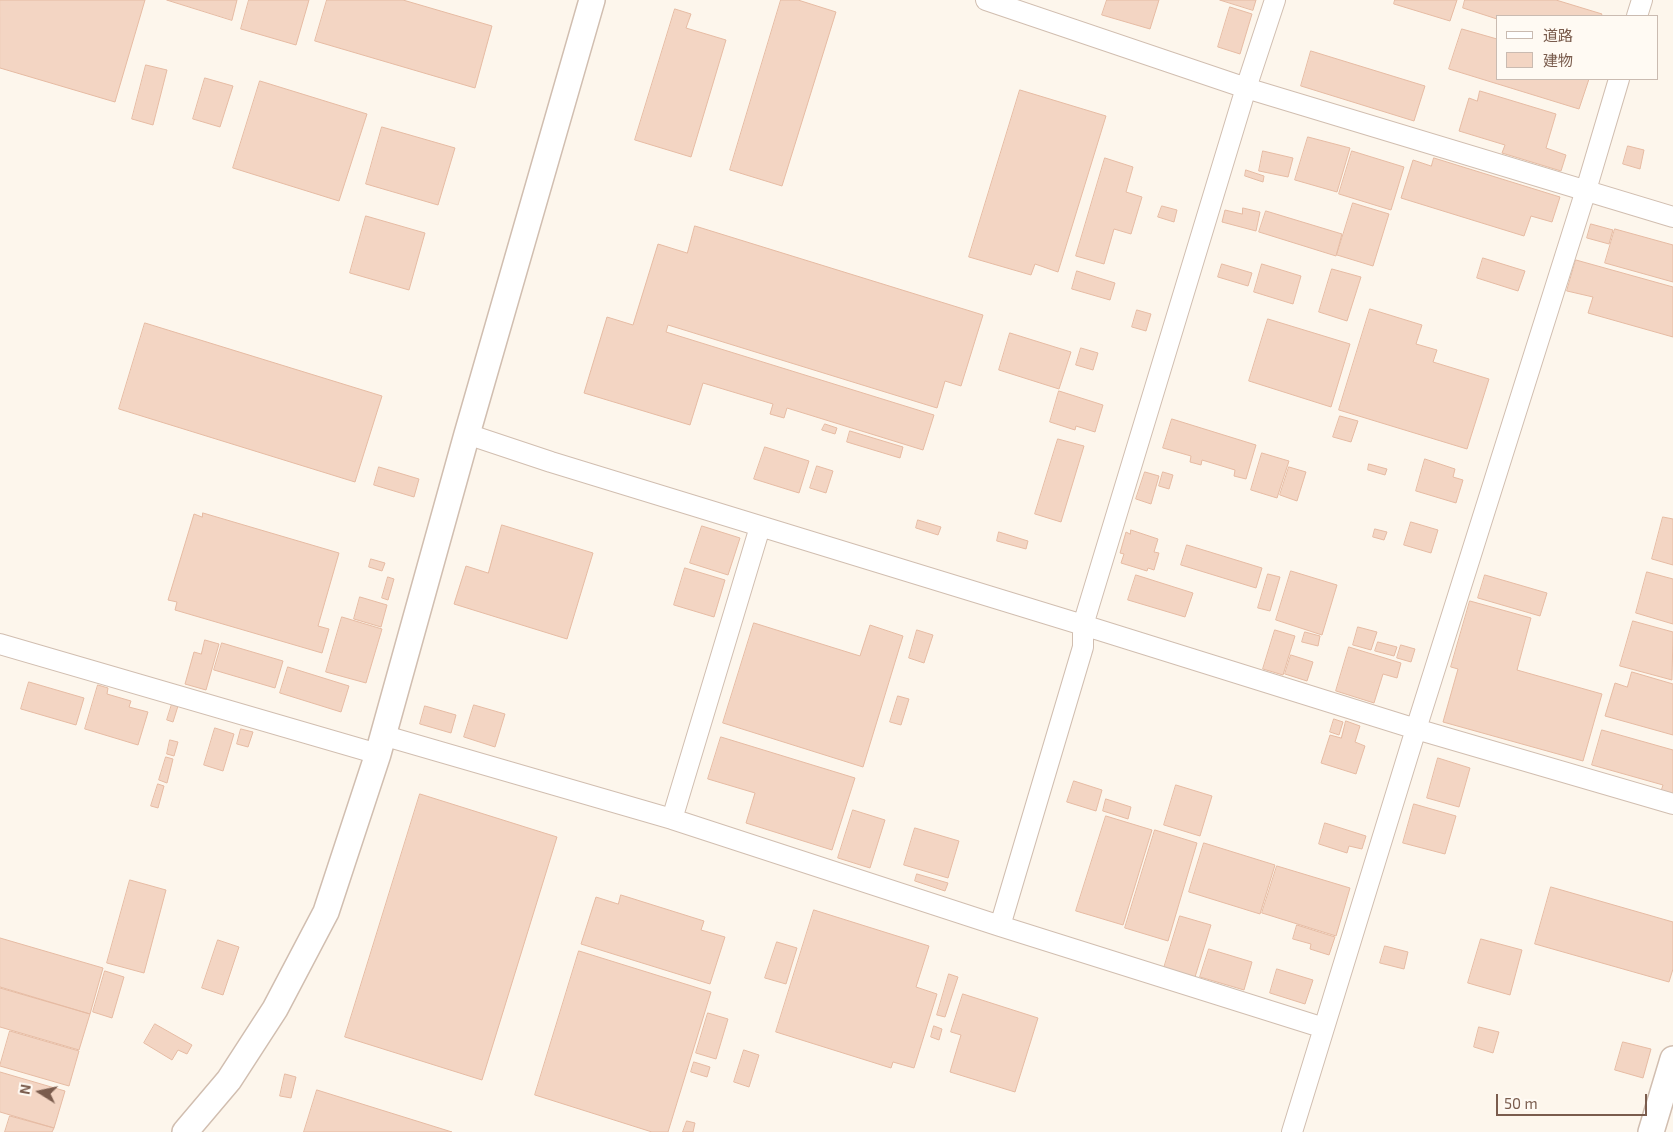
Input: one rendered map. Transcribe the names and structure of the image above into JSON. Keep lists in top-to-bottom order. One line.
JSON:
{"legend":["道路","建物"],"scale_bar":"50 m","north":"left"}
